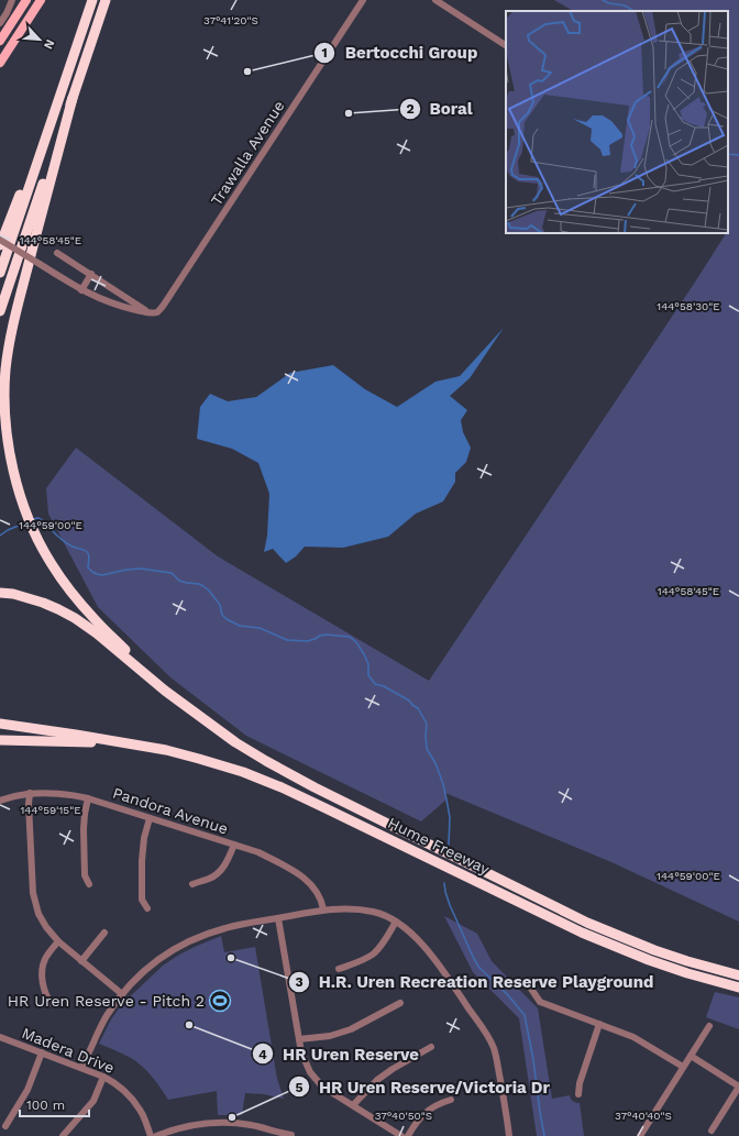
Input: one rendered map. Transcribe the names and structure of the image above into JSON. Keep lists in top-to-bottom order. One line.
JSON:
{"streets":{"highway":["Hume Freeway"],"street":["Trawalla Avenue","Pandora Avenue","Madera Drive"]},"places":{"other":["Bertocchi Group","Boral","H.R. Uren Recreation Reserve Playground","HR Uren Reserve","HR Uren Reserve/Victoria Dr"],"sports":["HR Uren Reserve - Pitch 2"]},"scale_bar":"100 m","north":"bottom right","coordinates":["37°41'20\"S","144°58'45\"E","144°58'30\"E","144°59'00\"E","144°59'15\"E","37°40'50\"S","37°40'40\"S"]}
